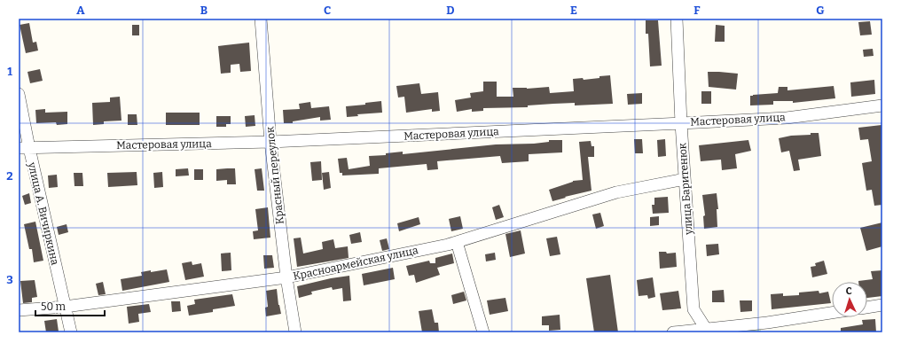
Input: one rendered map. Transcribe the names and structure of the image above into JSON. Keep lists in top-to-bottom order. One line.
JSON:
{"streets":{"street":["Мастеровая улица","Красный переулок","улица Баритенюк","улица А. Вичиркина","Красноармейская улица"]},"crossings":[["Мастеровая улица","Красный переулок"],["Мастеровая улица","улица Баритенюк"],["Мастеровая улица","улица А. Вичиркина"],["Красный переулок","Красноармейская улица"],["улица Баритенюк","Красноармейская улица"],["улица А. Вичиркина","Красноармейская улица"]],"scale_bar":"50 m","north":"top","grid":{"columns":["A","B","C","D","E","F","G"],"rows":["1","2","3"]}}
